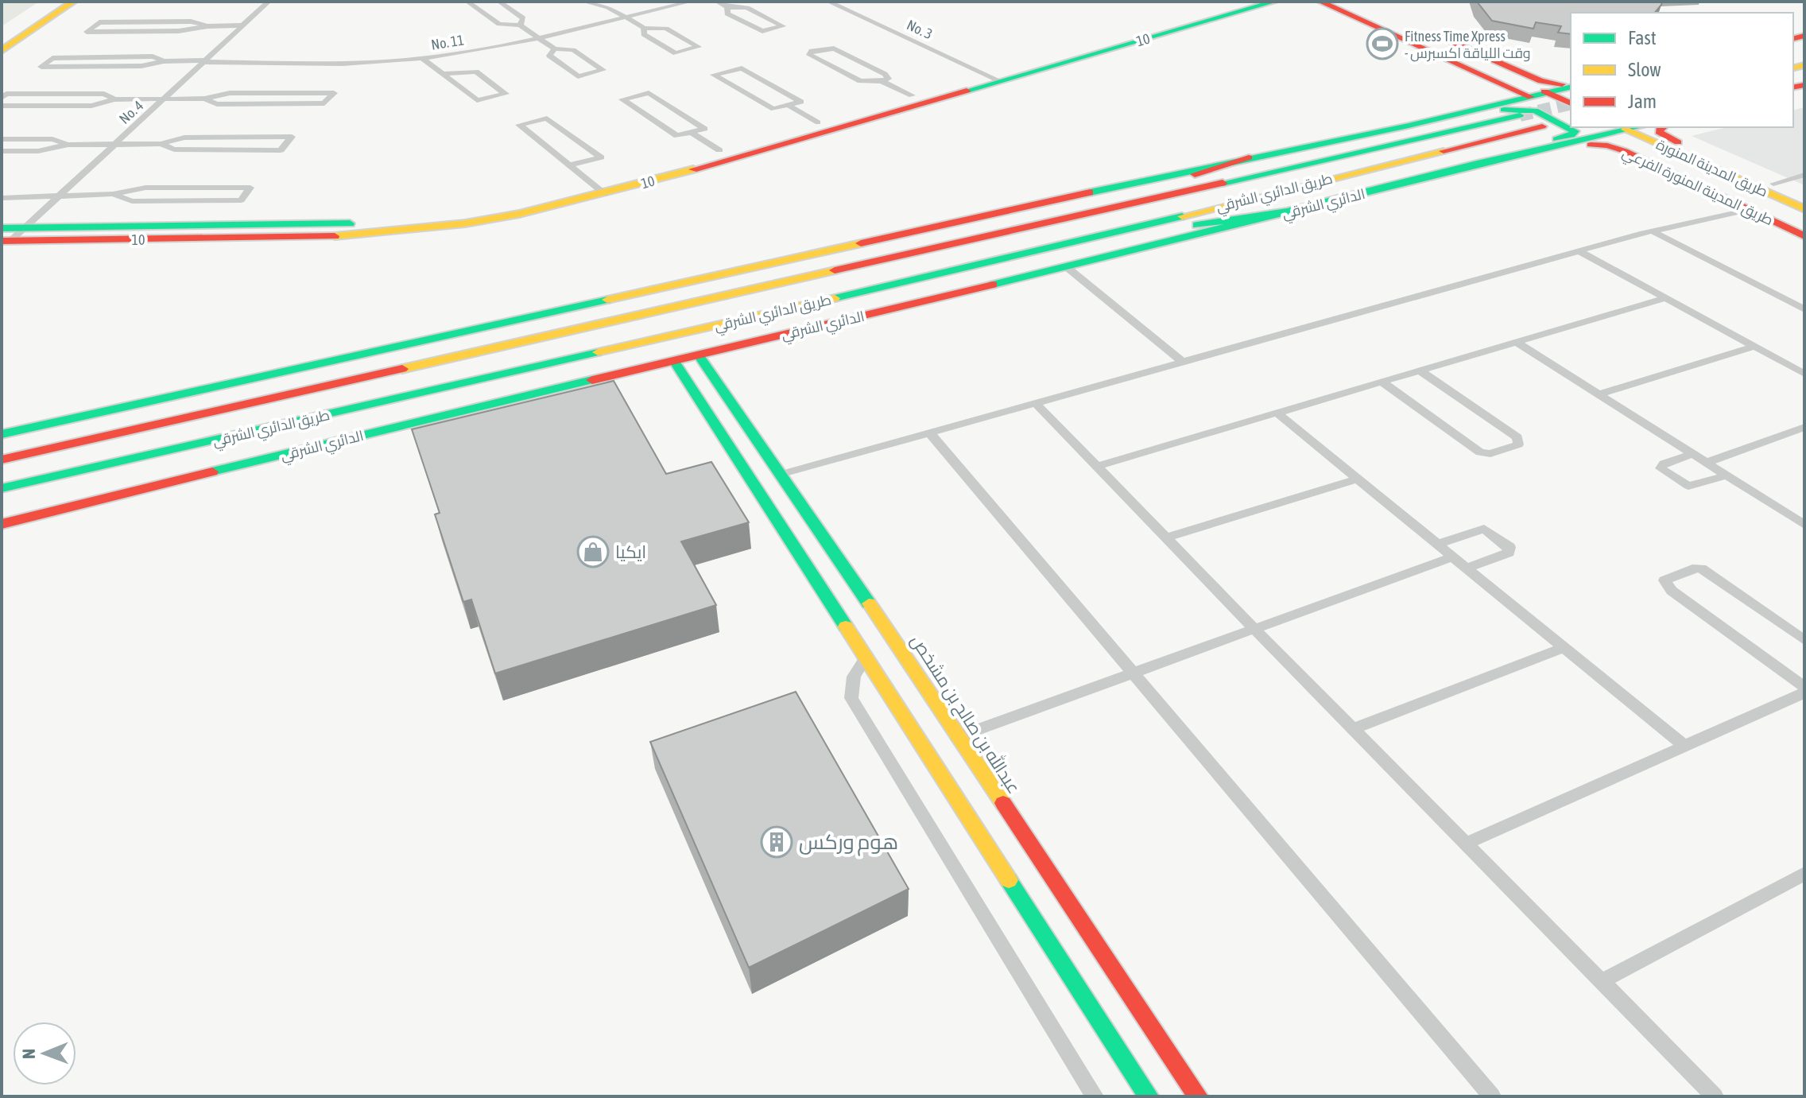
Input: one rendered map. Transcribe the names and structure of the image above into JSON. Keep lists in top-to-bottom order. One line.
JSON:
{"streets":{"main road":["10","طريق المدينة المنورة","طريق المدينة المنورة الفرعي","طريق الدائري الشرقي","الدائري الشرقي","عبدالله بن صالح بن مشخص"],"street":["No. 3","No. 11","No. 4"]},"crossings":[["No. 3","10"],["10","No. 4"],["No. 11","No. 4"],["طريق المدينة المنورة","طريق المدينة المنورة الفرعي"],["طريق المدينة المنورة","الدائري الشرقي"],["طريق المدينة المنورة الفرعي","الدائري الشرقي"],["الدائري الشرقي","عبدالله بن صالح بن مشخص"]],"places":{"sports":["Fitness Time Xpress - وقت اللياقة اكسبرس"],"shop":["ايكيا"],"building":["هوم وركس"]},"legend":["Fast","Slow","Jam"],"north":"left"}
